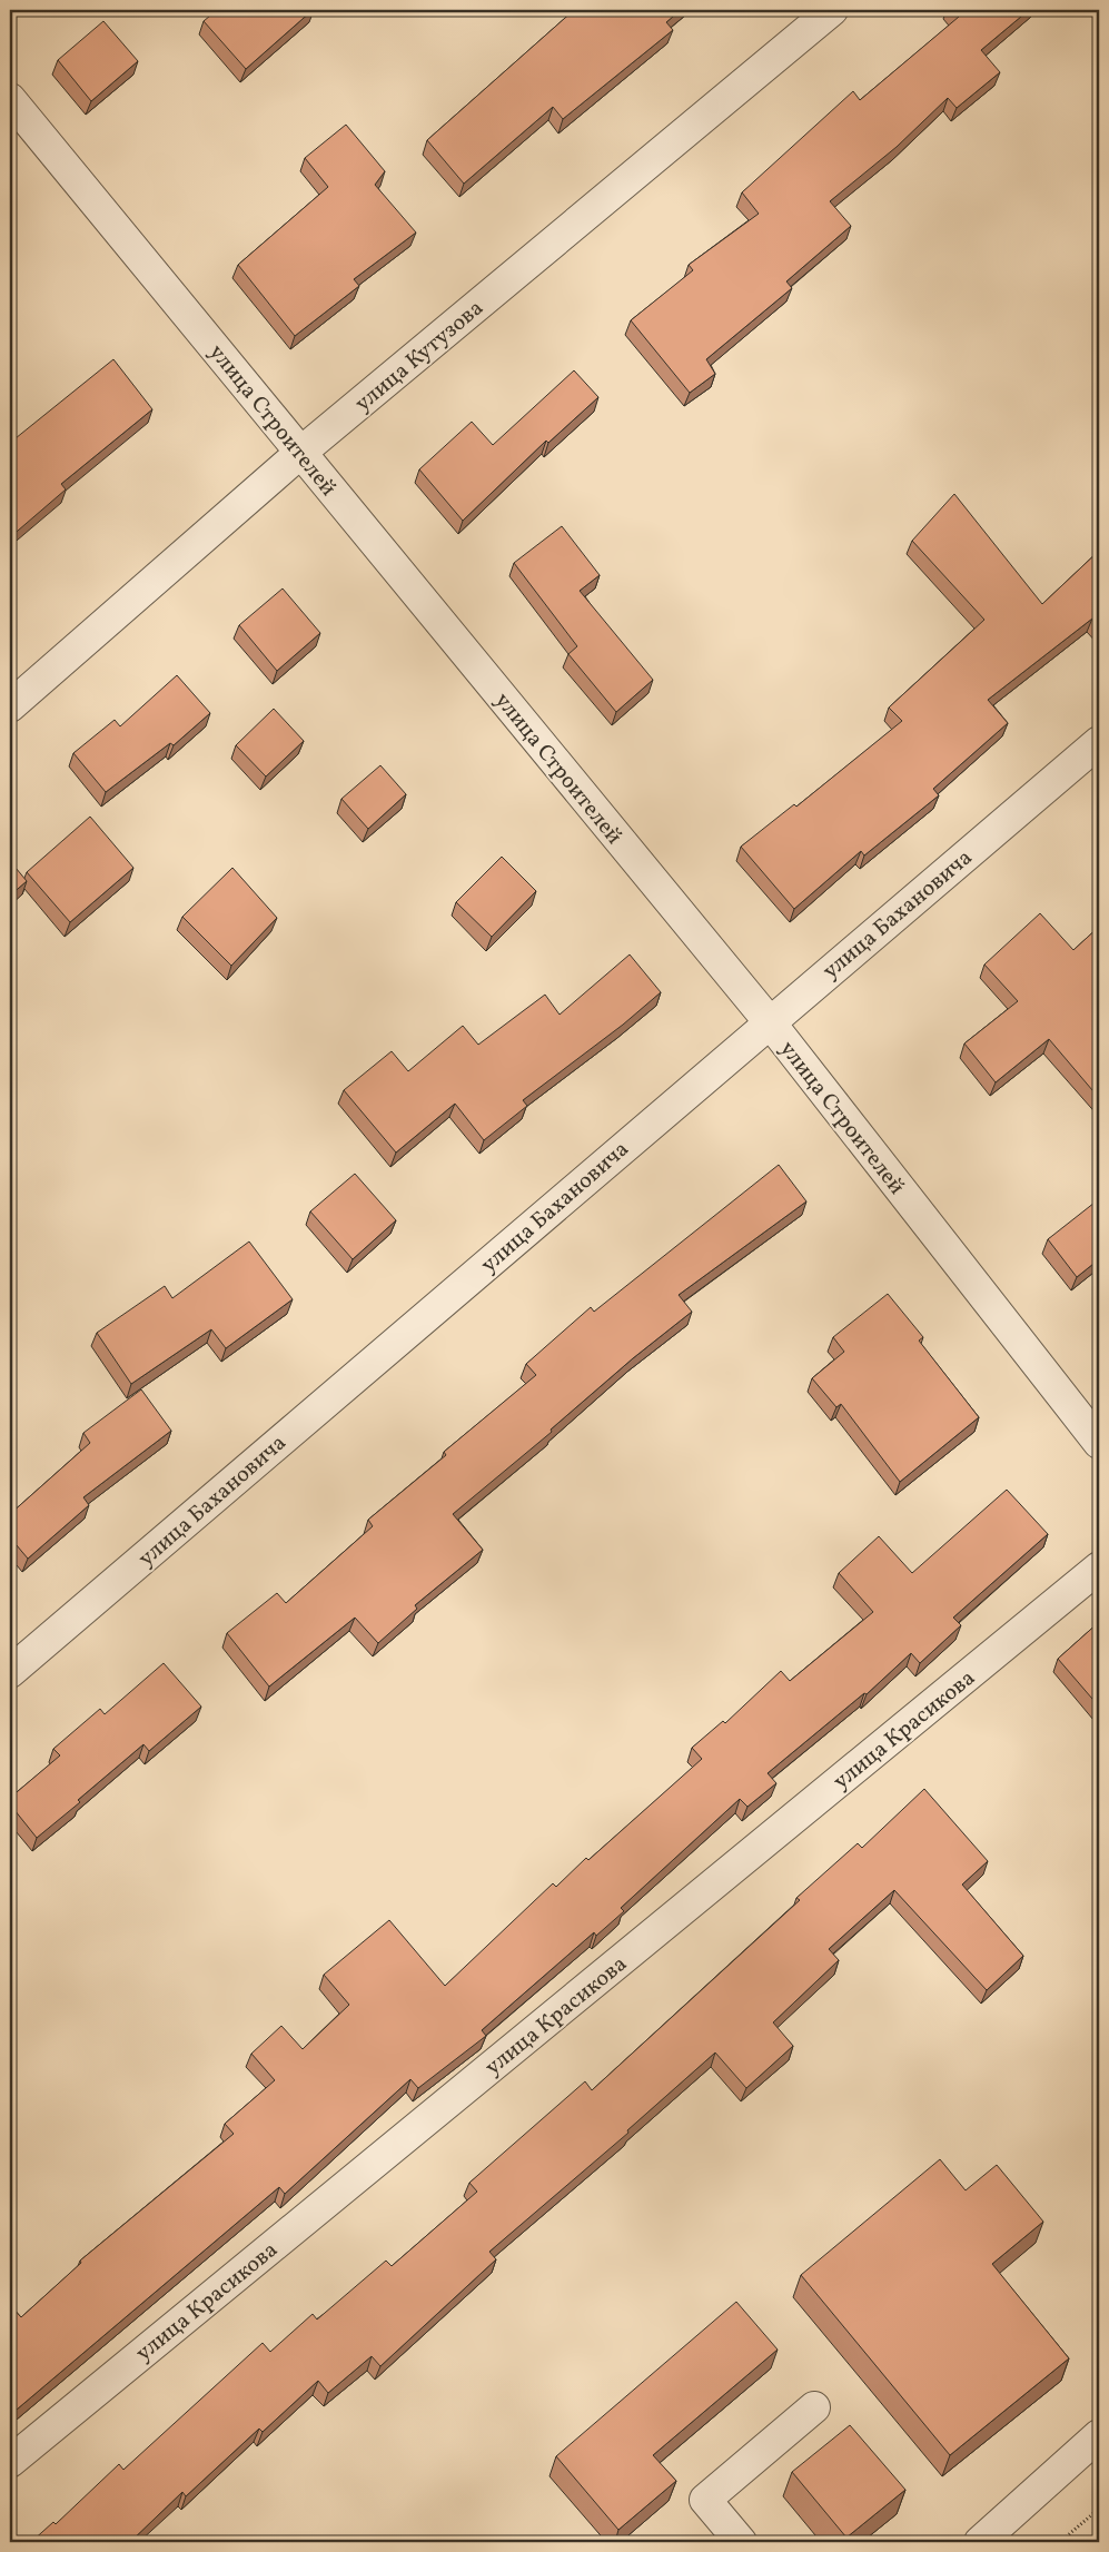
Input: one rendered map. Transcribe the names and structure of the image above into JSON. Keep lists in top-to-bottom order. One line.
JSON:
{"streets":{"street":["улица Кутузова","улица Строителей","улица Бахановича","улица Красикова"]},"crossings":[["улица Кутузова","улица Строителей"],["улица Строителей","улица Бахановича"]]}
